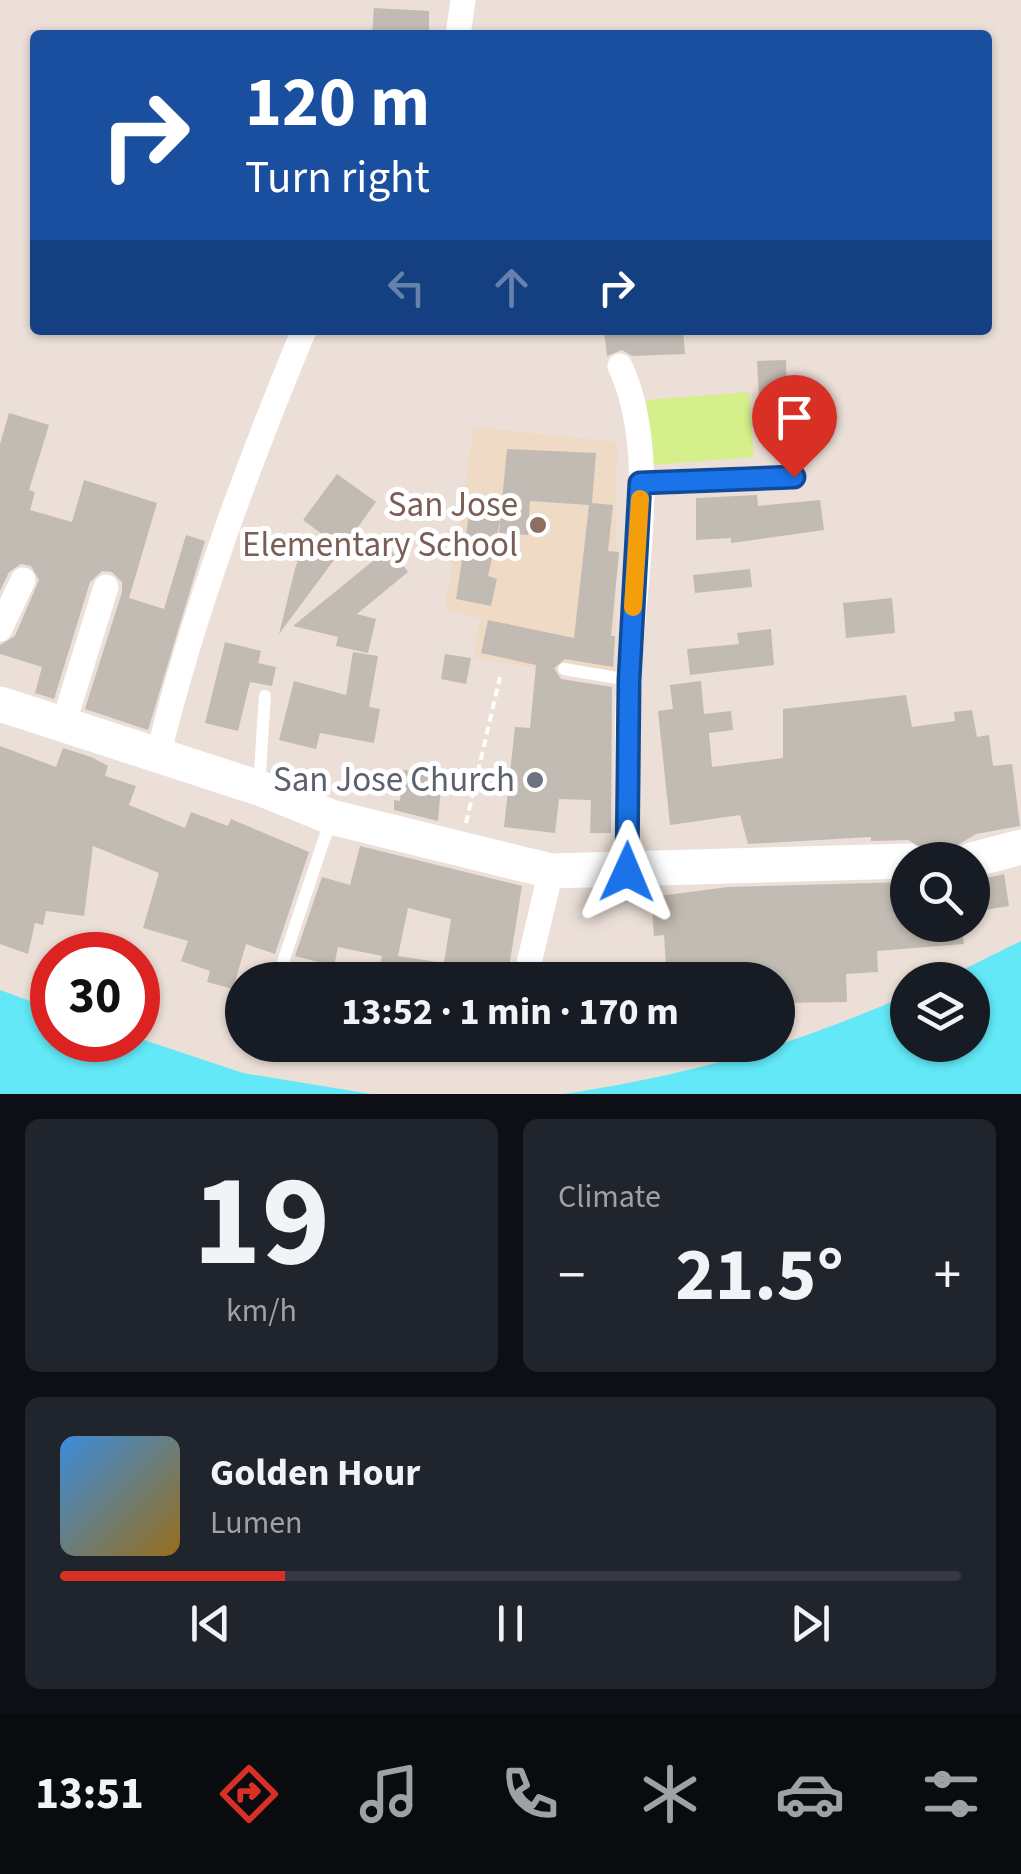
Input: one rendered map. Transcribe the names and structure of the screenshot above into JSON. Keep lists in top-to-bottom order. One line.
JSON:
{"places":["San Jose Elementary School","San Jose Church"],"page":{"turn":["120 m","Turn right"],"limit":"30","trip":"13:52 · 1 min · 170 m","tile":[["19","km/h"],"Climate"],"heat":["−","21.5°","+"],"song":["Golden Hour","Lumen"],"tabs":"13:51"}}
